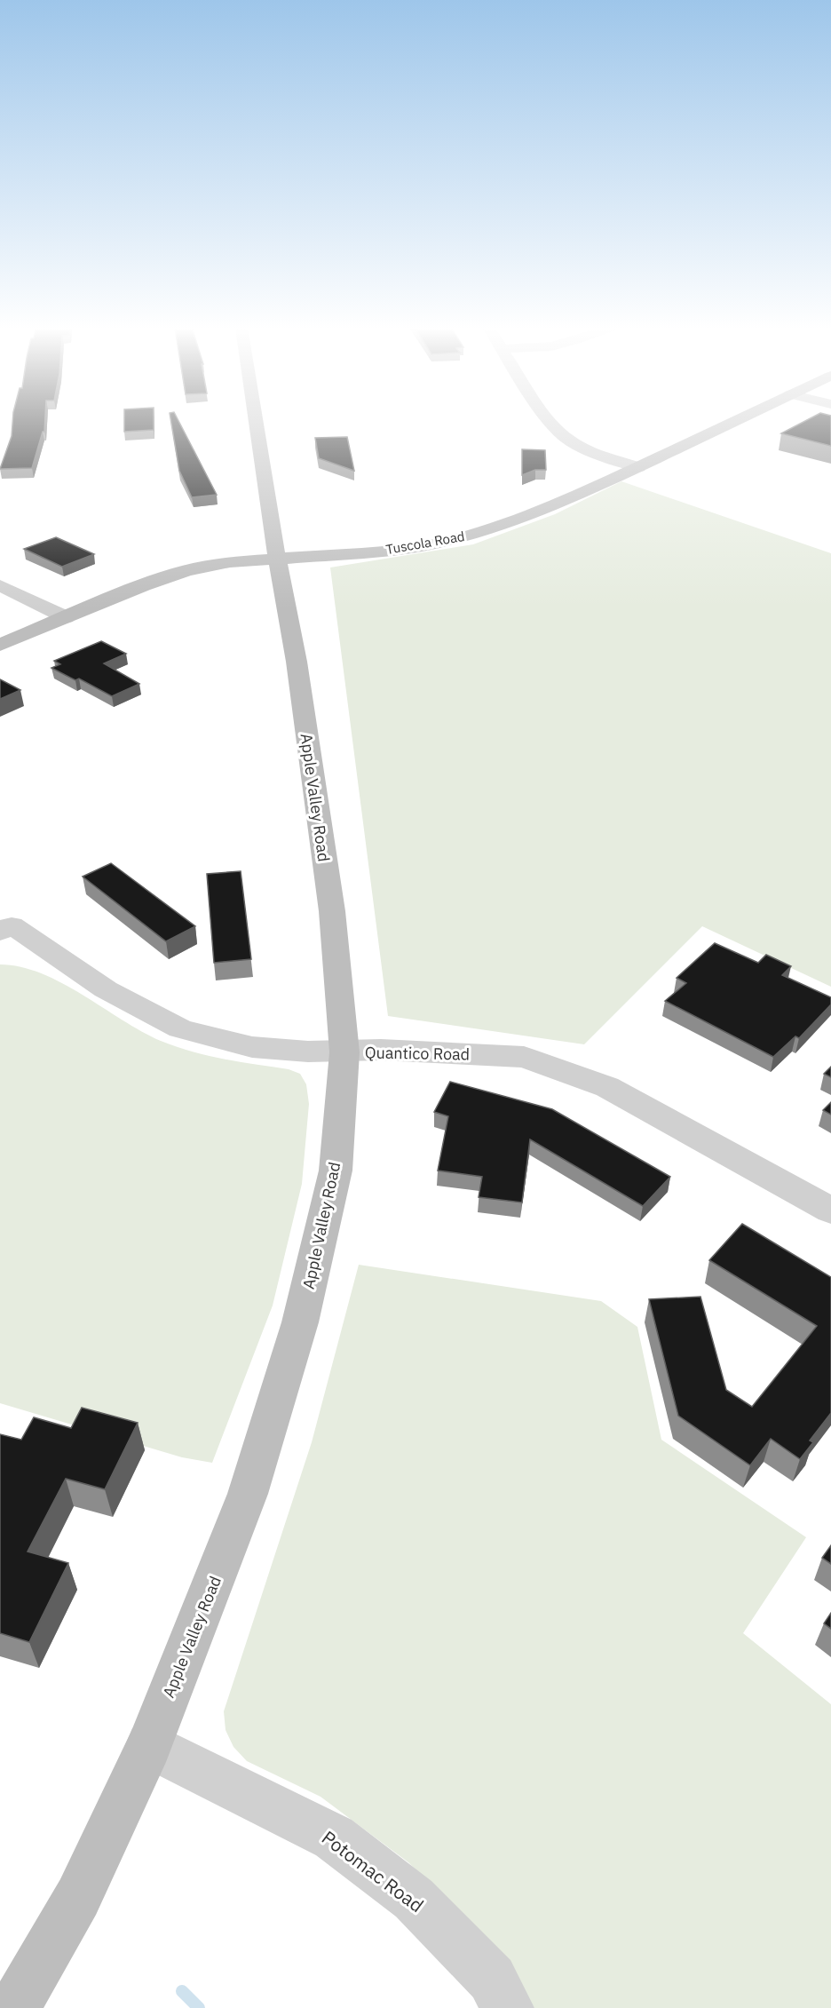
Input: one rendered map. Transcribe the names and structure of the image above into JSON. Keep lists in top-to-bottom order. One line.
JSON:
{"streets":{"main road":["Tuscola Road","Apple Valley Road"],"street":["Quantico Road","Potomac Road"]},"crossings":[["Tuscola Road","Apple Valley Road"],["Apple Valley Road","Quantico Road"],["Apple Valley Road","Potomac Road"]]}
